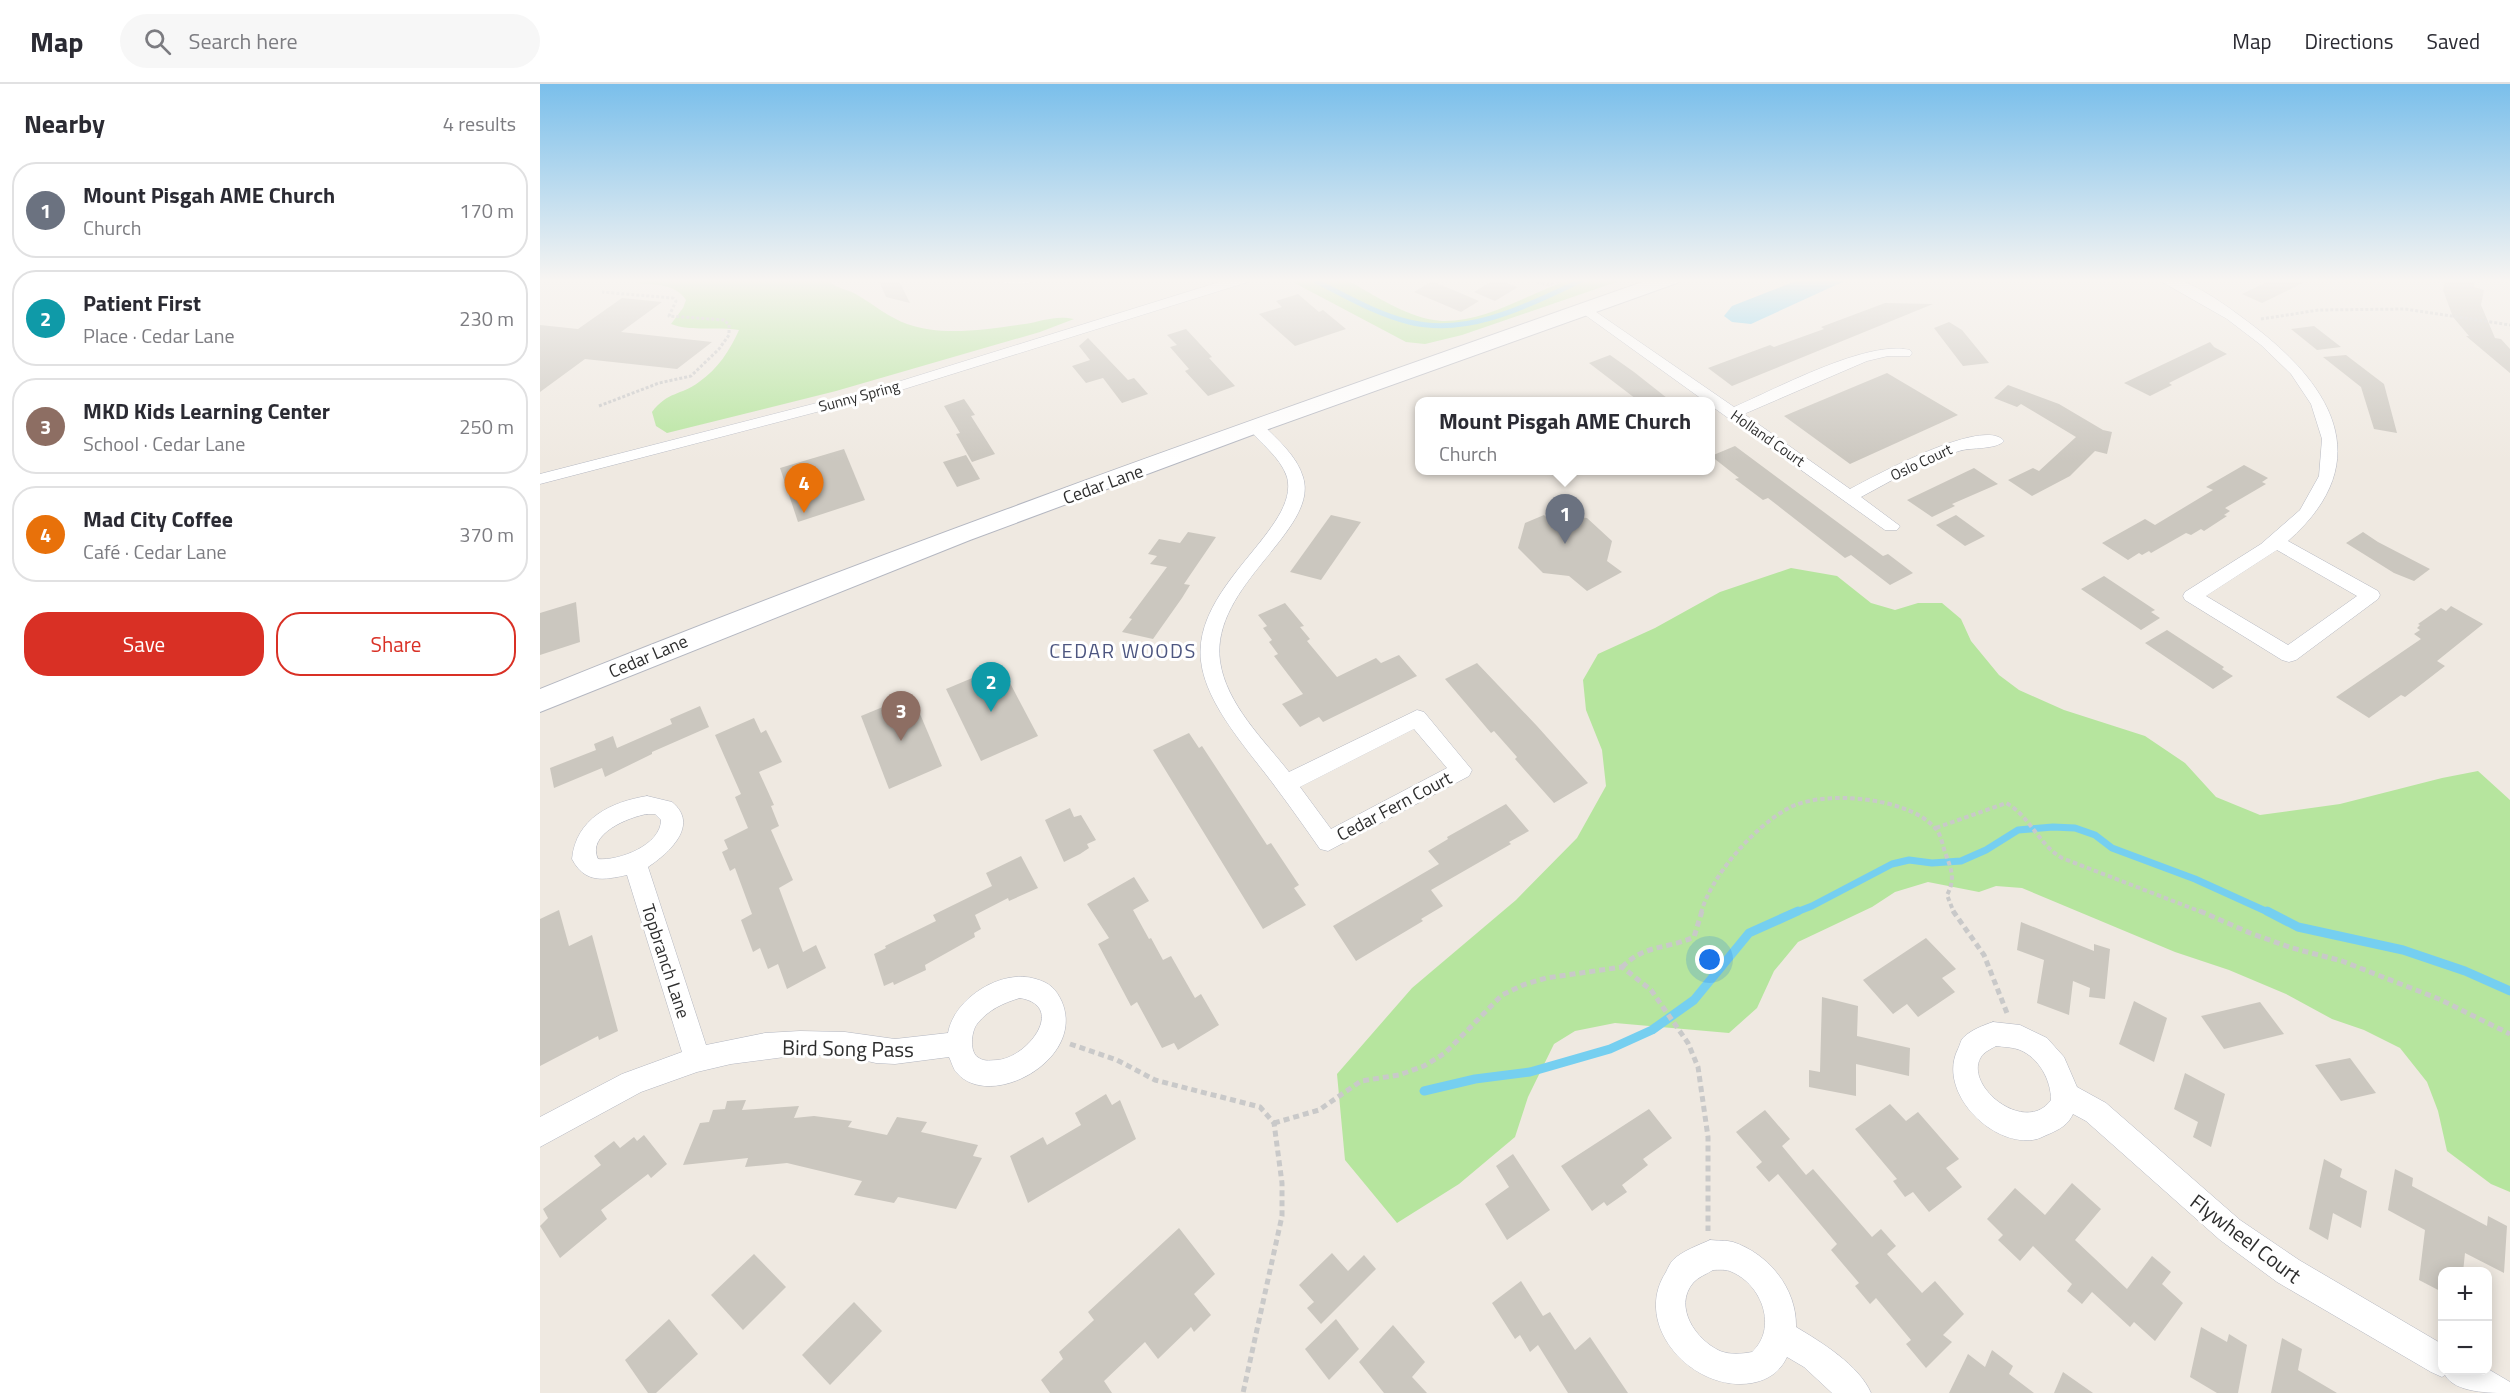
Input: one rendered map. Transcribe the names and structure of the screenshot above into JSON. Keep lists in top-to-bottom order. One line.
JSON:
{"streets":{"main road":["Cedar Lane"],"street":["Sunny Spring","Holland Court","Oslo Court","Cedar Fern Court","Topbranch Lane","Bird Song Pass","Flywheel Court"]},"crossings":[["Holland Court","Oslo Court"],["Cedar Lane","Cedar Fern Court"],["Topbranch Lane","Bird Song Pass"]],"districts":["CEDAR WOODS"],"page":{"header":"Map","search":"Search here","nav":["Map","Directions","Saved"],"heading":["Nearby","4 results"],"list":[{"mark":"1","name":"Mount Pisgah AME Church","note":"Church","value":"170 m"},{"mark":"2","name":"Patient First","note":"Place · Cedar Lane","value":"230 m"},{"mark":"3","name":"MKD Kids Learning Center","note":"School · Cedar Lane","value":"250 m"},{"mark":"4","name":"Mad City Coffee","note":"Café · Cedar Lane","value":"370 m"}],"popup":["Mount Pisgah AME Church","Church"],"pins":["4","1","2","3"],"buttons":["Save","Share"],"map_buttons":["+","−"]}}
